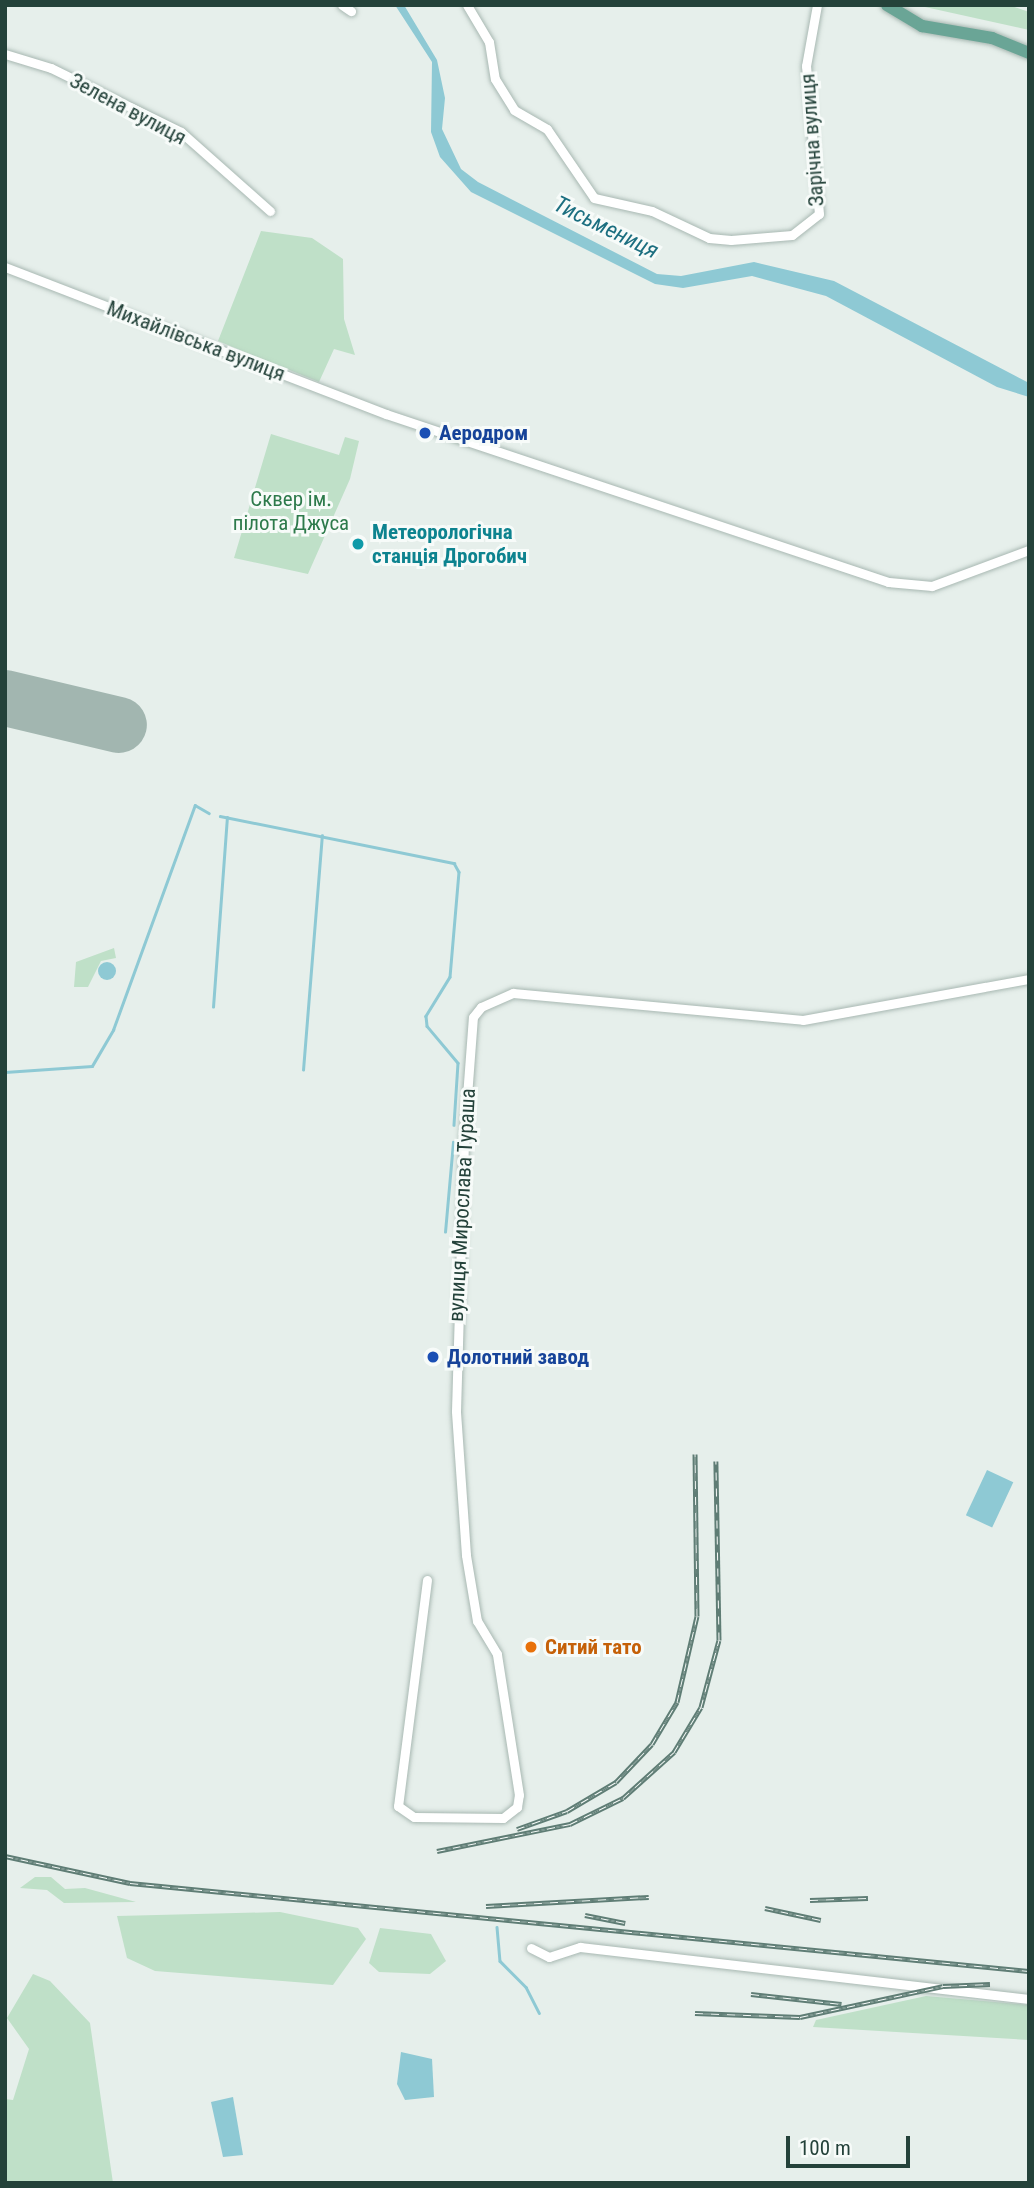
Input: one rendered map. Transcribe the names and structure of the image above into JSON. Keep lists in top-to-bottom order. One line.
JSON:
{"streets":{"street":["Зелена вулиця","Зарічна вулиця","Михайлівська вулиця","вулиця Мирослава Тураша"]},"water":["Тисьмениця"],"parks":["Сквер ім. пілота Джуса"],"places":["Аеродром","Метеорологічна станція Дрогобич","Долотний завод","Ситий тато"],"scale_bar":"100 m"}
